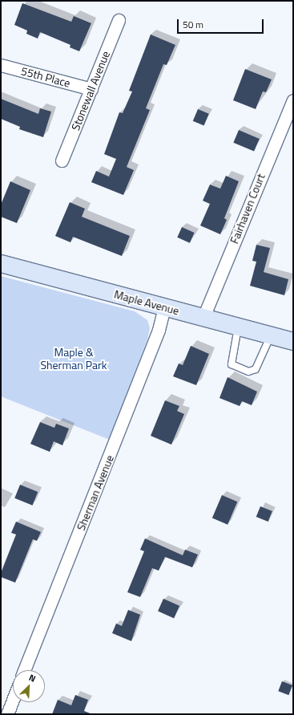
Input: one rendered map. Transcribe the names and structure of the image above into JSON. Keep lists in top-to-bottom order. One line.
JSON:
{"streets":{"main road":["Maple Avenue"],"street":["55th Place","Stonewall Avenue","Fairhaven Court","Sherman Avenue"]},"crossings":[["55th Place","Stonewall Avenue"],["Fairhaven Court","Maple Avenue"],["Maple Avenue","Sherman Avenue"]],"parks":["Maple & Sherman Park"],"scale_bar":"50 m","north":"top right"}
